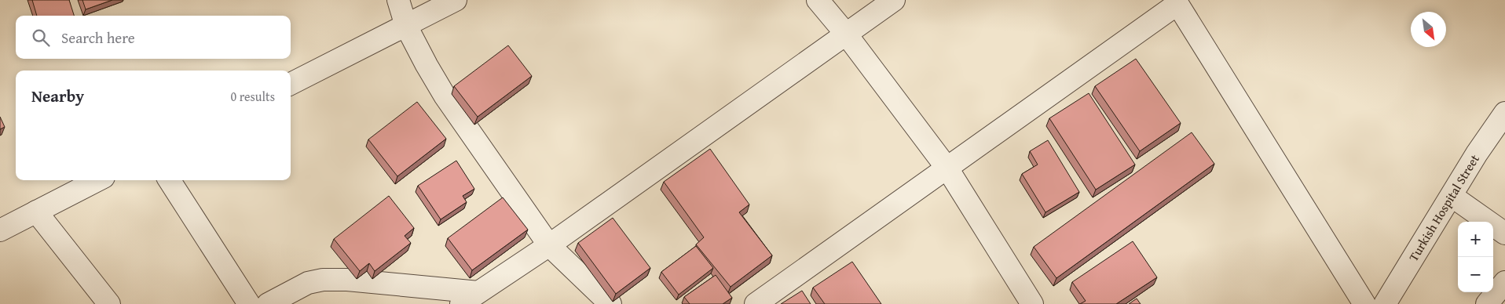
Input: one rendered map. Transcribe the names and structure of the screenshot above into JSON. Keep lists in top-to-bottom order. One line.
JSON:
{"streets":{"street":["Turkish Hospital Street"]},"north":"bottom right","page":{"search":"Search here","heading":["Nearby","0 results"],"map_buttons":["+","−"]}}
